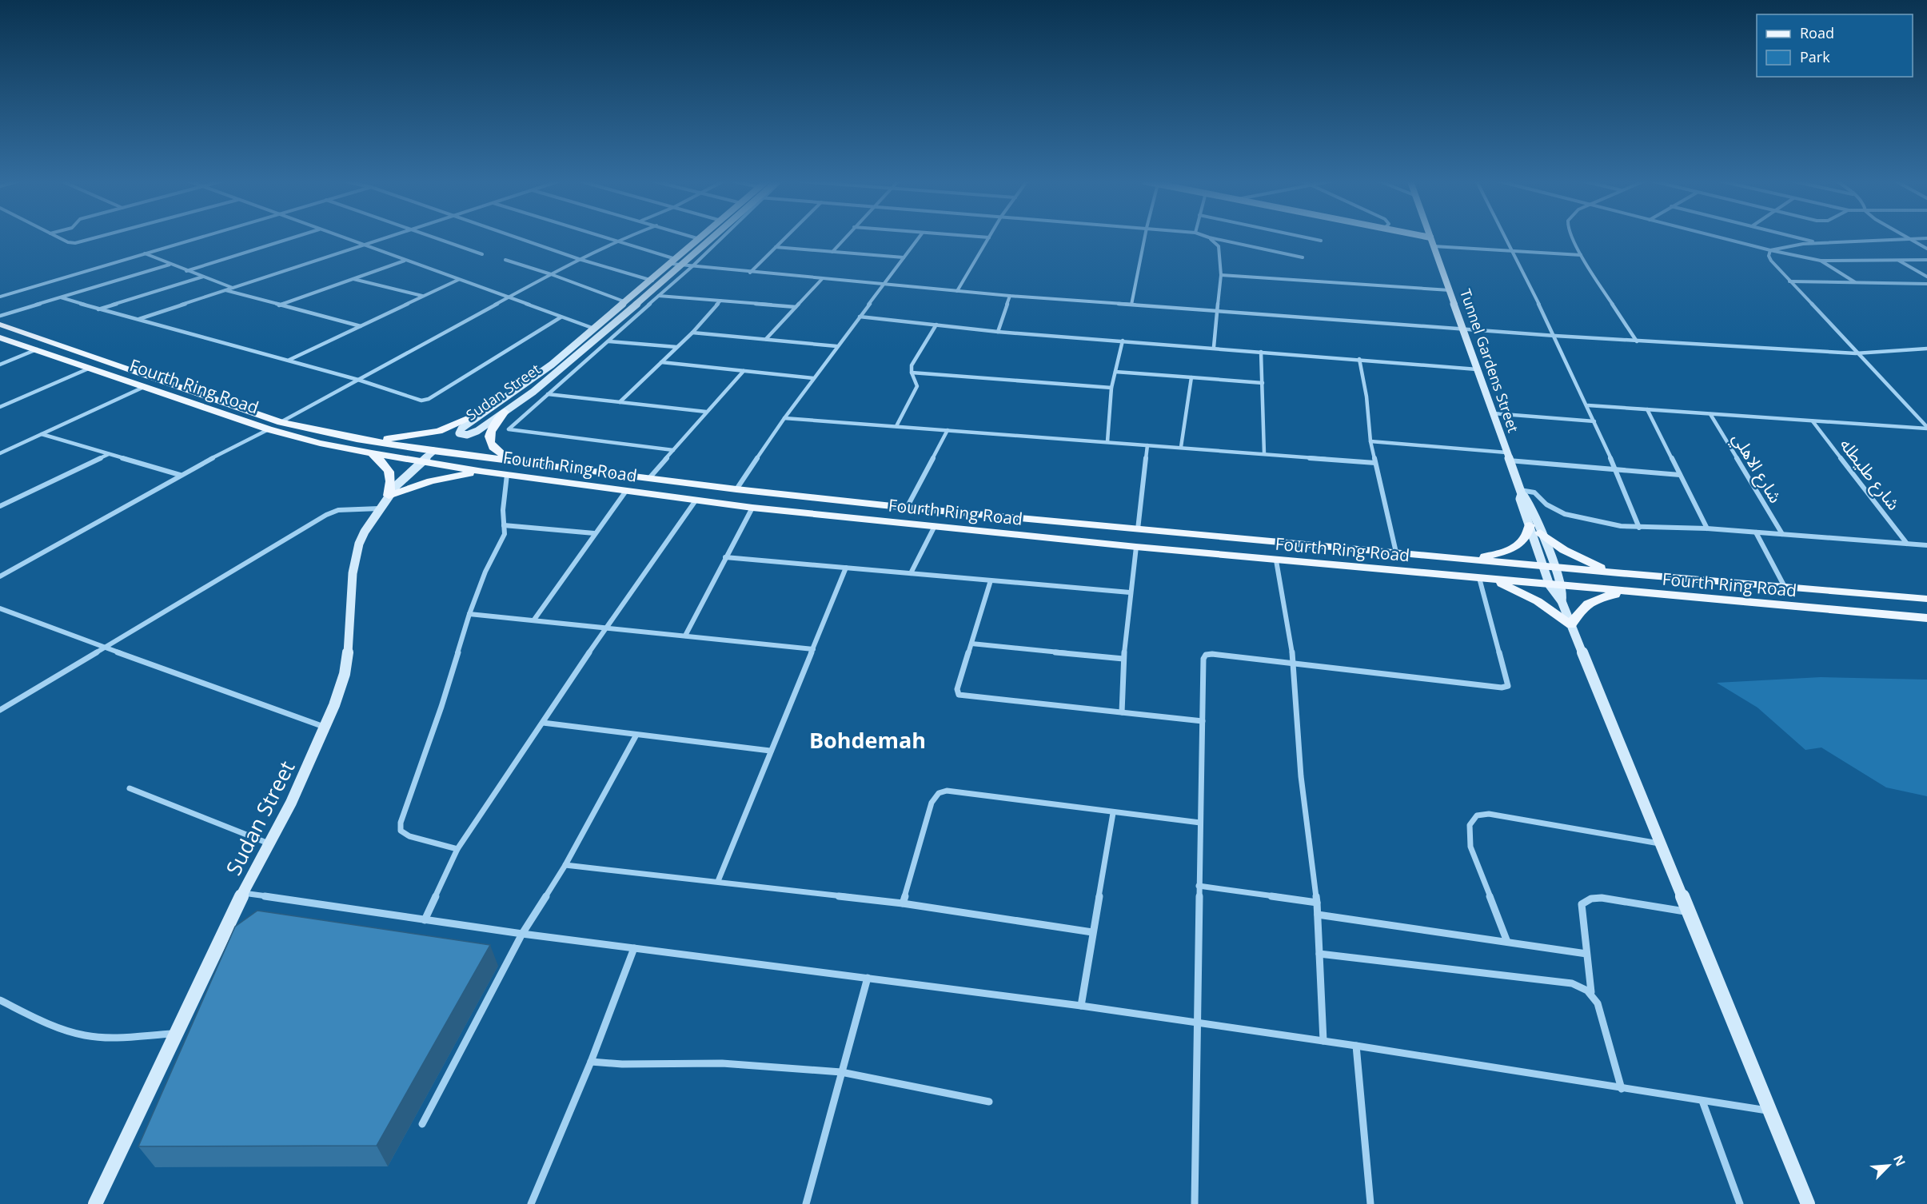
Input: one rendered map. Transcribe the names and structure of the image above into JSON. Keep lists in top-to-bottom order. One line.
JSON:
{"streets":{"main road":["Tunnel Gardens Street","Fourth Ring Road","Sudan Street"],"street":["شارع الاهلي","شارع طليطله"]},"crossings":[["Tunnel Gardens Street","Fourth Ring Road"],["Fourth Ring Road","Sudan Street"]],"districts":["Bohdemah"],"legend":["Road","Park"],"north":"top right"}
